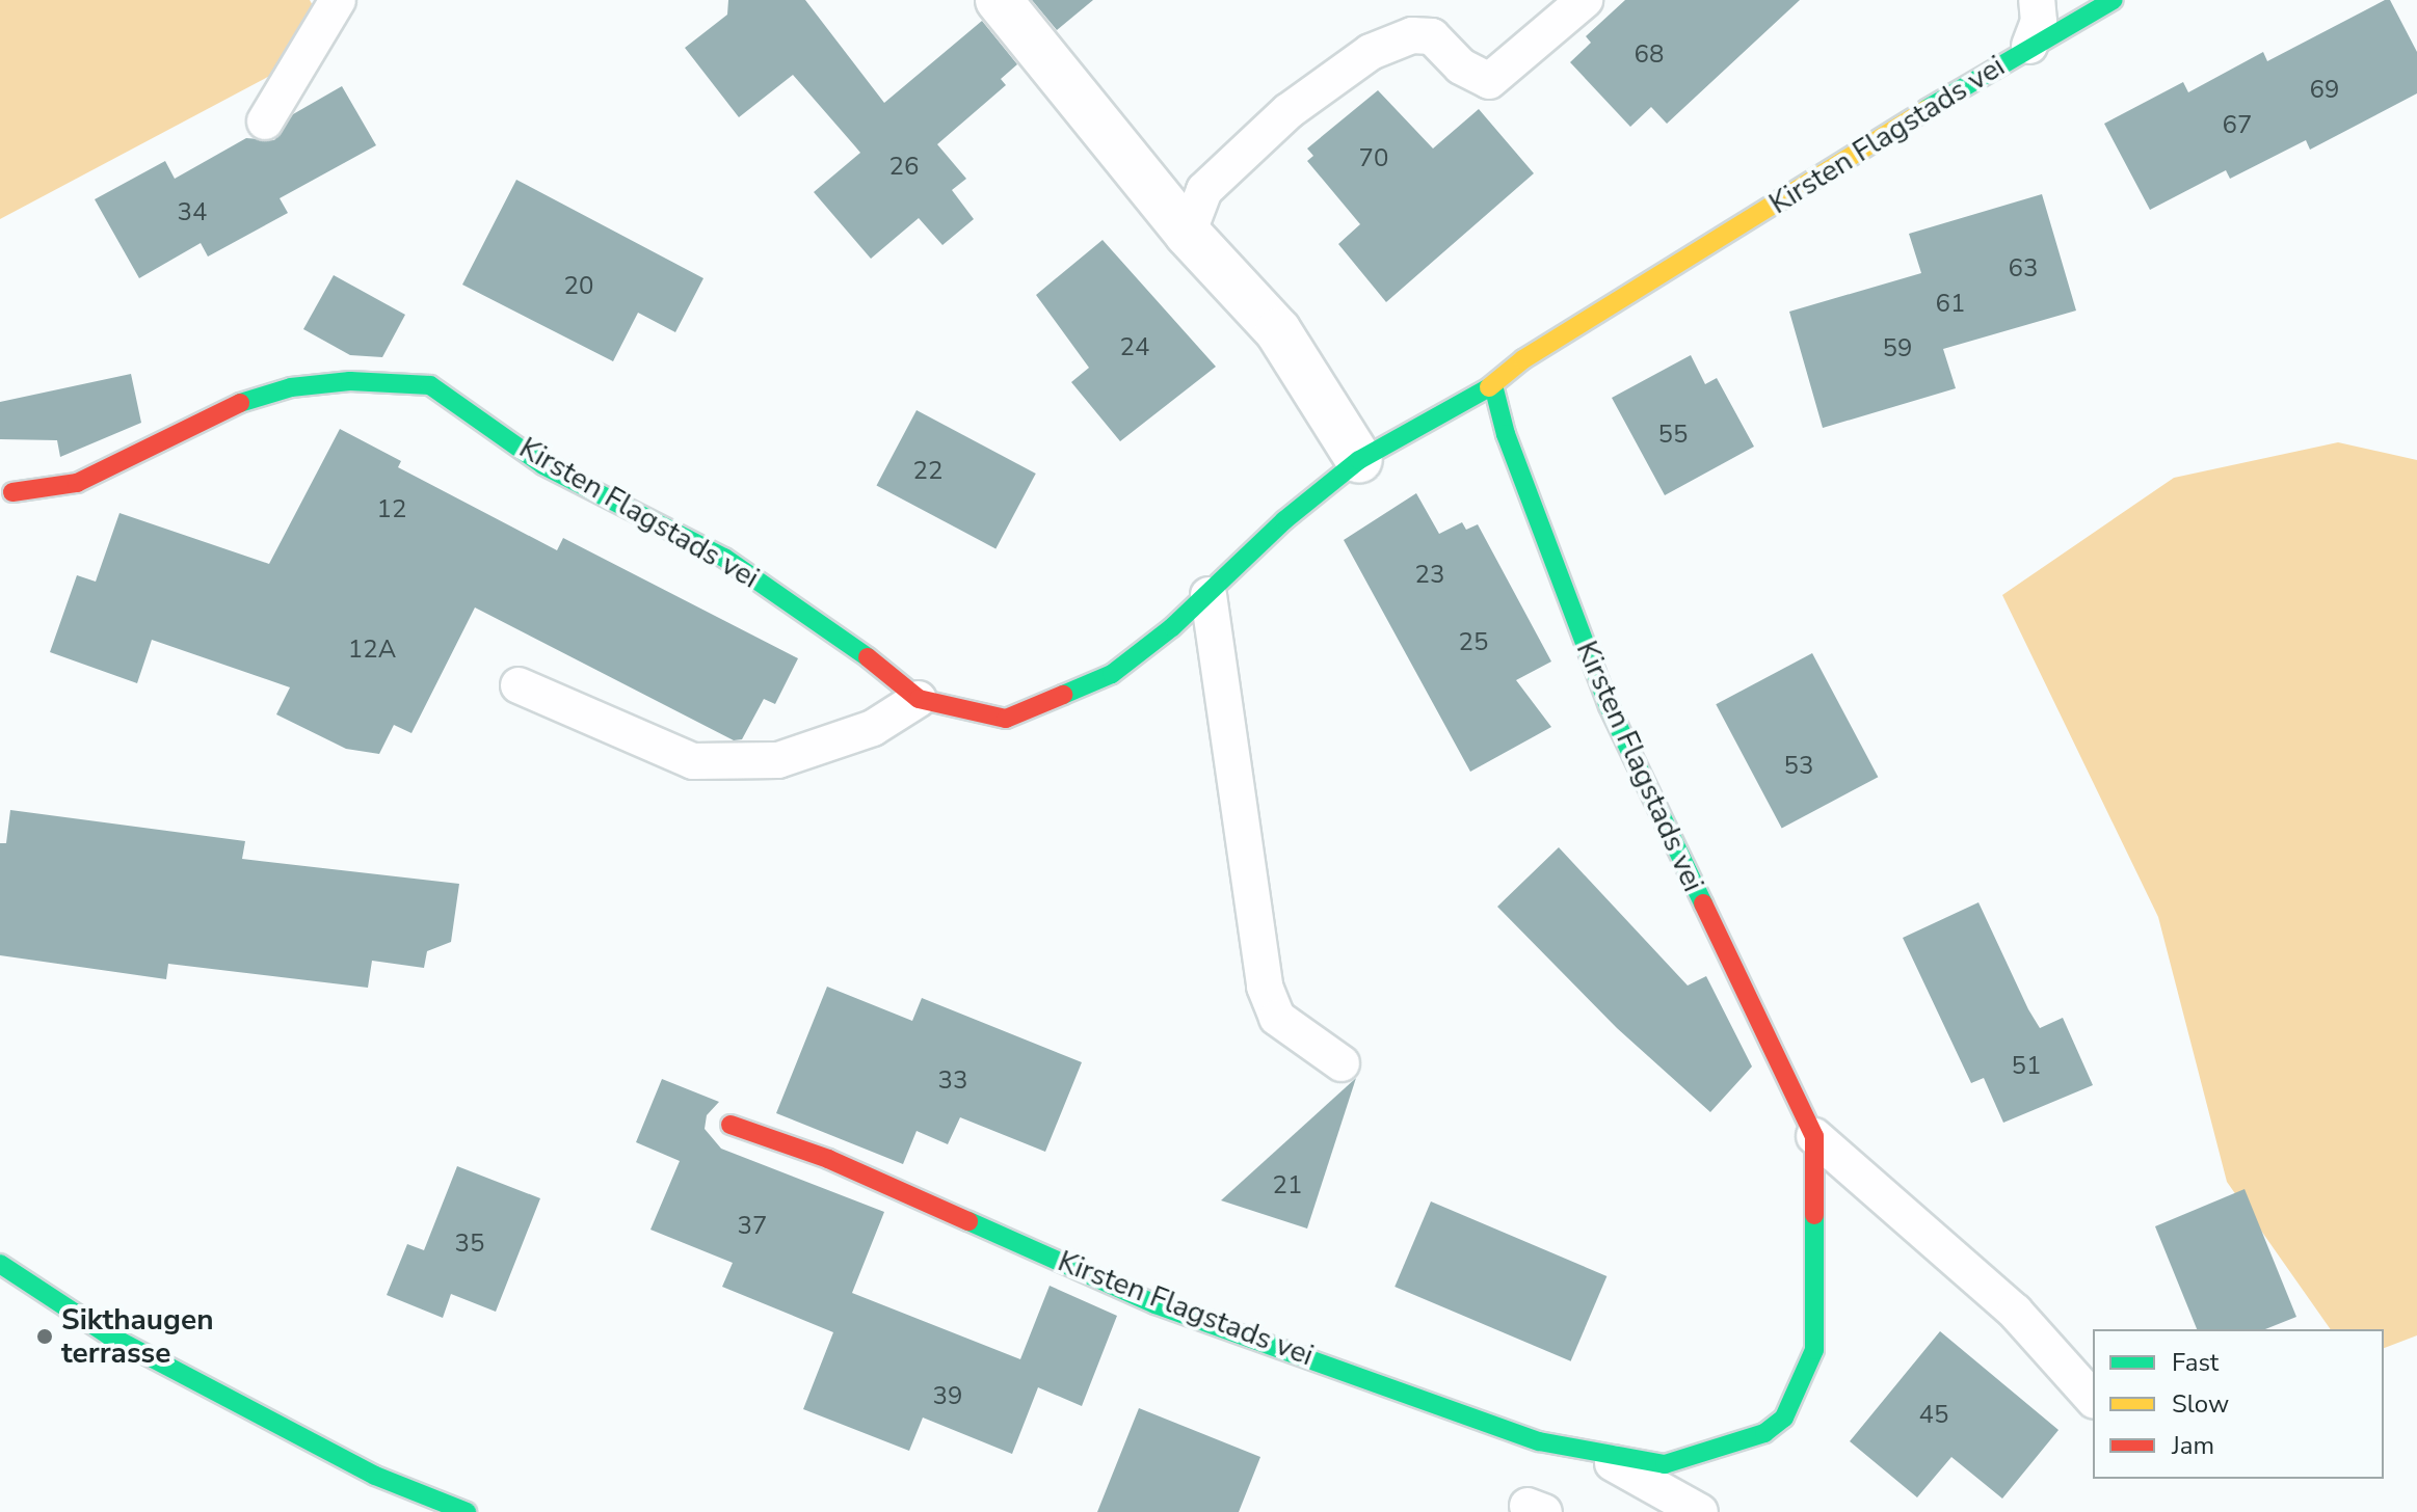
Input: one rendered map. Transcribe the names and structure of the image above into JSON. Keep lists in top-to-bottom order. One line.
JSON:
{"streets":{"street":["Kirsten Flagstads vei"]},"places":["Sikthaugen terrasse"],"house_numbers":["68","69","67","70","26","34","63","20","61","24","59","55","22","12","23","25","12A","53","51","33","21","37","35","39","45"],"legend":["Fast","Slow","Jam"]}
